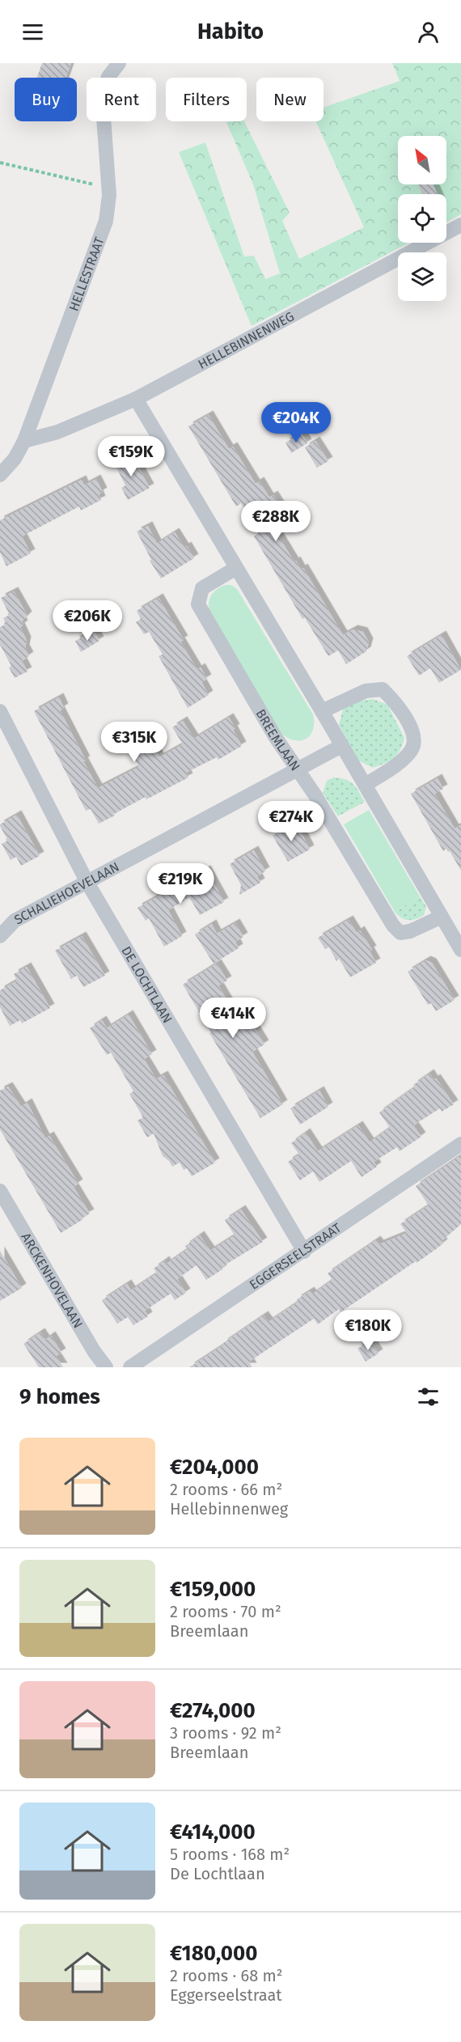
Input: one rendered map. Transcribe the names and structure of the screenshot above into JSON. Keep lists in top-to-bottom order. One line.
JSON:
{"streets":{"street":["HELLESTRAAT","HELLEBINNENWEG","BREEMLAAN","SCHALIEHOEVELAAN","DE LOCHTLAAN","EGGERSEELSTRAAT","ARCKENHOVELAAN"]},"crossings":[["HELLESTRAAT","HELLEBINNENWEG"],["BREEMLAAN","SCHALIEHOEVELAAN"],["SCHALIEHOEVELAAN","DE LOCHTLAAN"],["DE LOCHTLAAN","EGGERSEELSTRAAT"]],"north":"top left","page":{"header":"Habito","chip":["Buy","Rent","Filters","New"],"price":["€204K","€159K","€288K","€206K","€315K","€274K","€219K","€414K","€180K"],"heading":"9 homes","list":[{"name":"€204,000","note":"2 rooms · 66 m² · Hellebinnenweg"},{"name":"€159,000","note":"2 rooms · 70 m² · Breemlaan"},{"name":"€274,000","note":"3 rooms · 92 m² · Breemlaan"},{"name":"€414,000","note":"5 rooms · 168 m² · De Lochtlaan"},{"name":"€180,000","note":"2 rooms · 68 m² · Eggerseelstraat"}]}}
